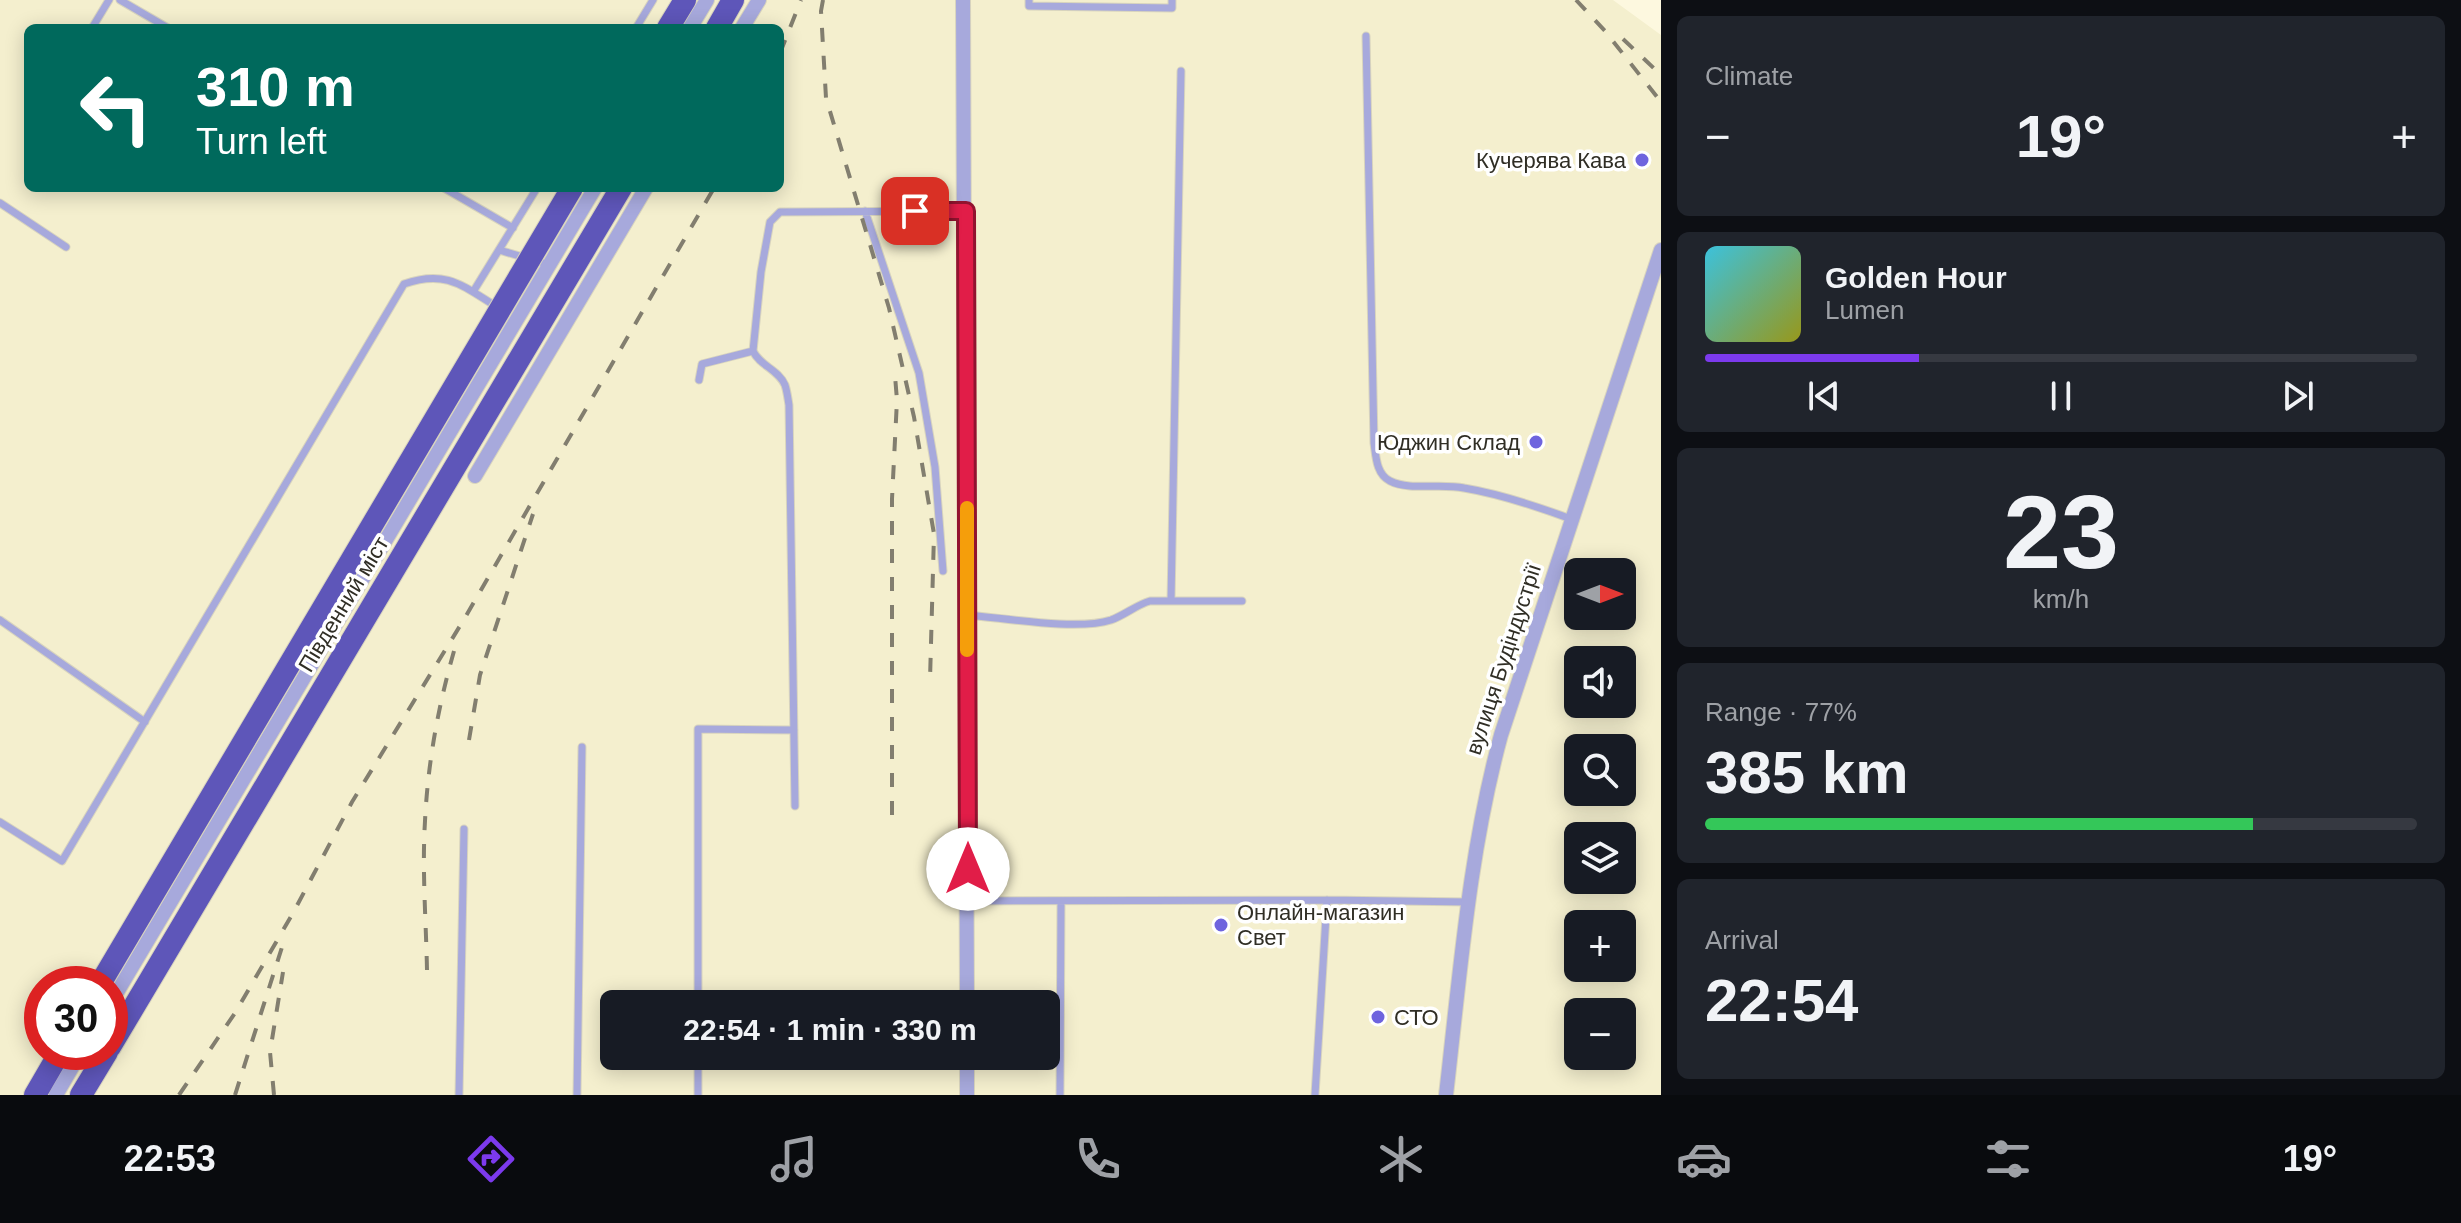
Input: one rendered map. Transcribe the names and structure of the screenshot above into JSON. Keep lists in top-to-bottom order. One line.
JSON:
{"streets":{"highway":["Південний міст"],"street":["вулиця Будіндустрії"]},"places":["Кучерява Кава","Юджин Склад","Онлайн-магазин Свет","СТО"],"north":"right","page":{"tile":["Climate",["23","km/h"],["Range · 77%","385 km"],["Arrival","22:54"]],"turn":["310 m","Turn left"],"heat":["−","19°","+"],"song":["Golden Hour","Lumen"],"map_buttons":["+","−"],"limit":"30","trip":"22:54 · 1 min · 330 m","tabs":["22:53","19°"]}}
